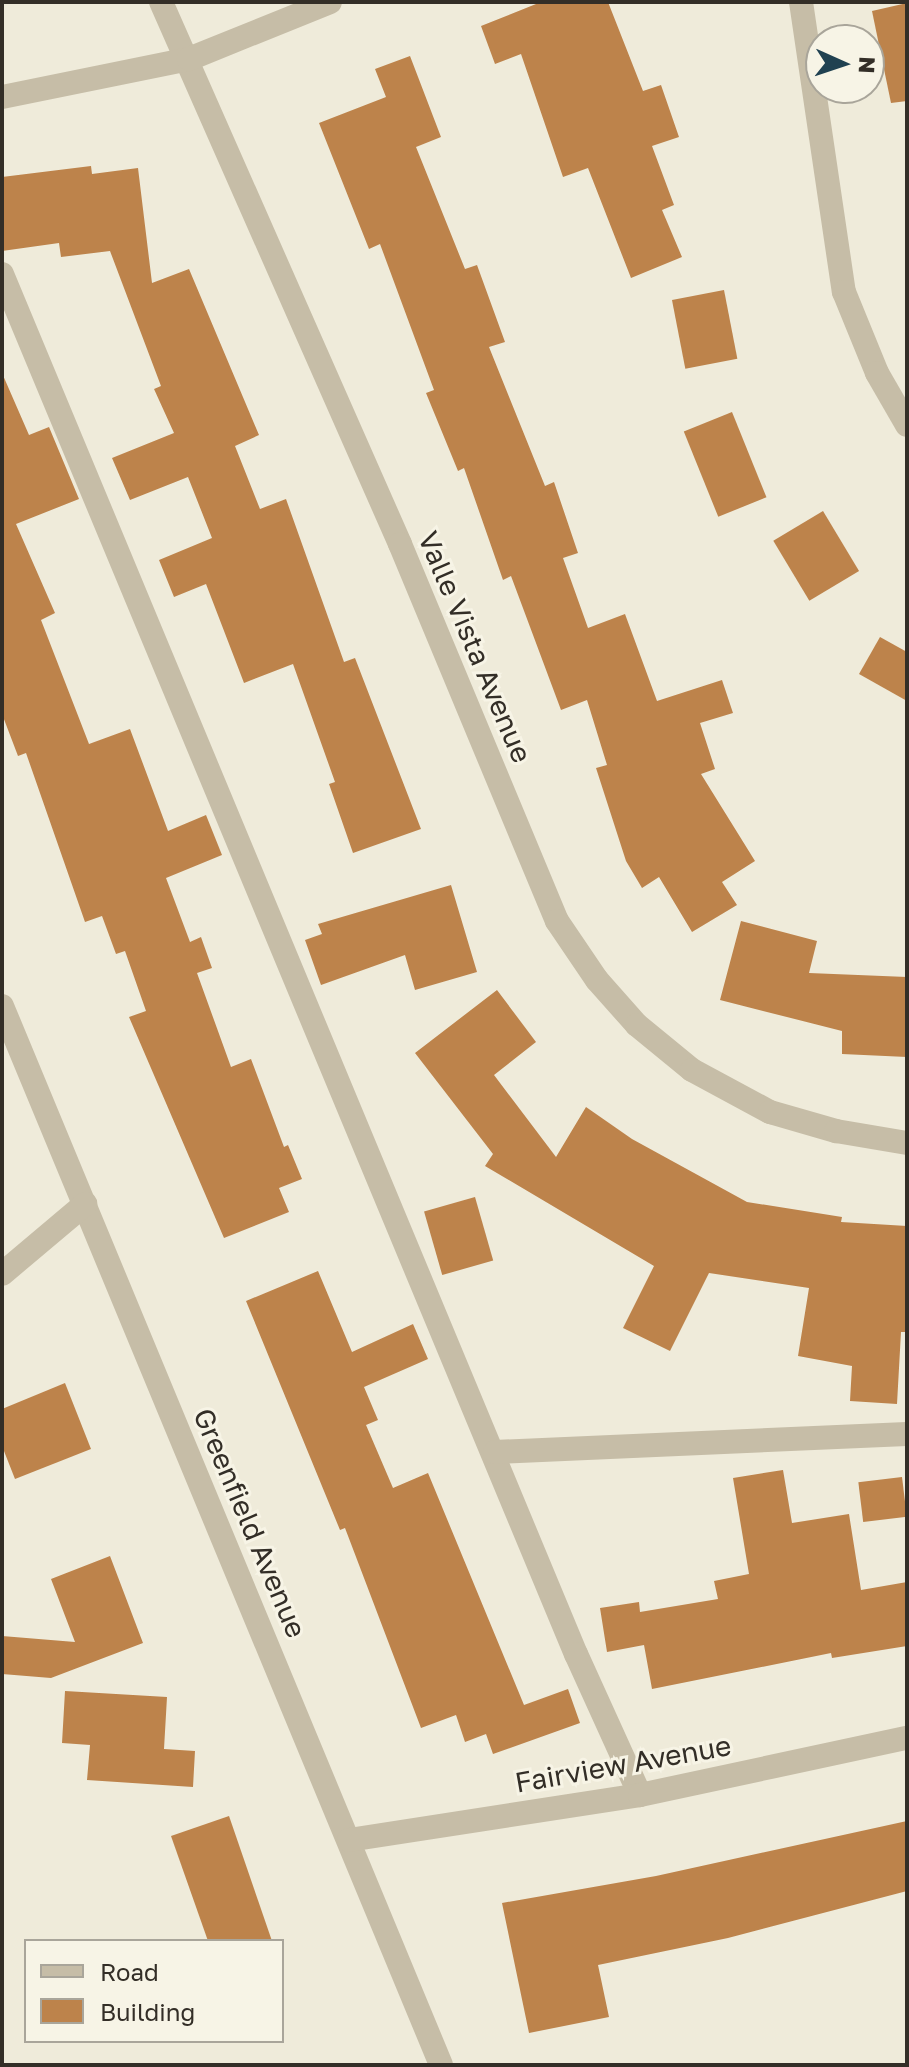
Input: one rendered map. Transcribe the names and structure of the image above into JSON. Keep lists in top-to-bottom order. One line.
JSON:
{"streets":{"street":["Valle Vista Avenue","Greenfield Avenue","Fairview Avenue"]},"crossings":[["Greenfield Avenue","Fairview Avenue"]],"legend":["Road","Building"],"north":"right"}
